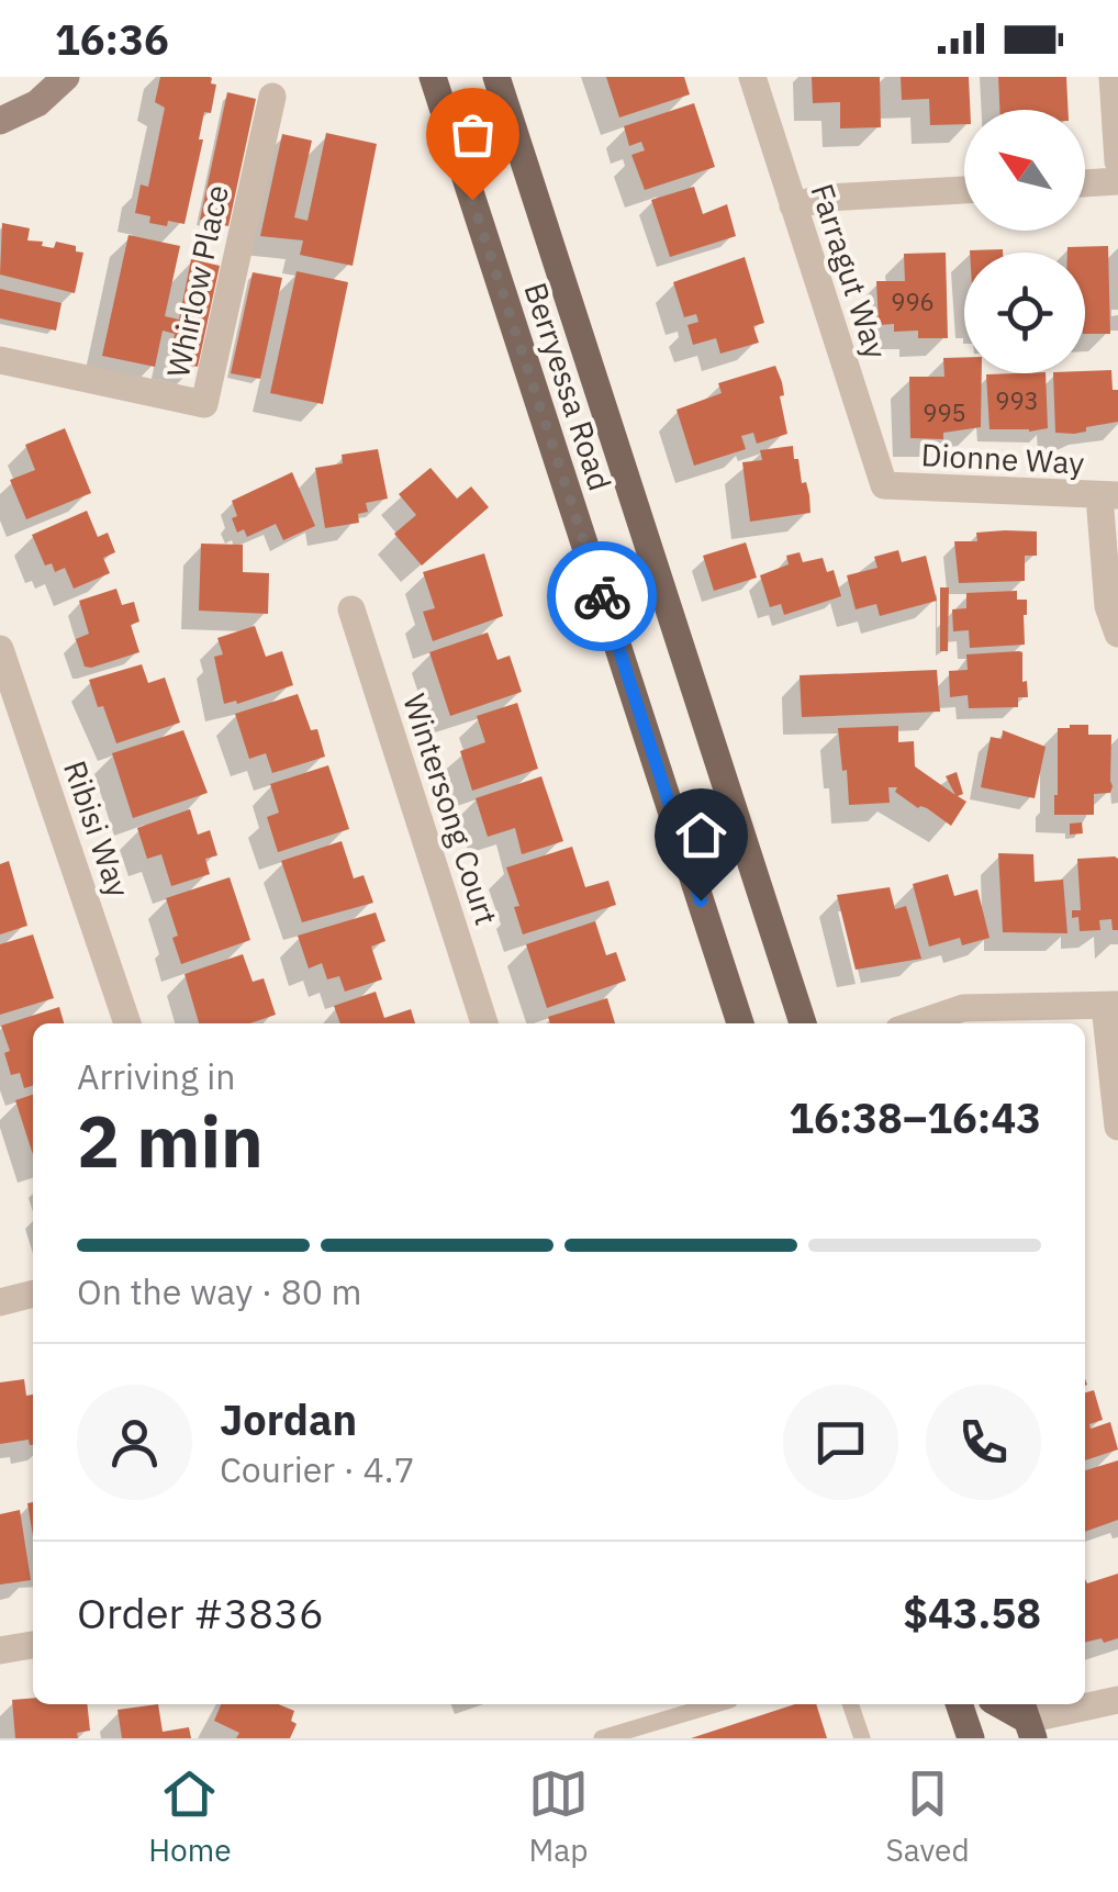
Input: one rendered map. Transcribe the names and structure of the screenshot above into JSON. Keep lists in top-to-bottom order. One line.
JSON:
{"streets":{"main road":["Berryessa Road"],"street":["Farragut Way","Whirlow Place","Dionne Way","Wintersong Court","Ribisi Way"]},"crossings":[["Farragut Way","Dionne Way"]],"house_numbers":["996","993","995"],"north":"top left","page":{"status":"16:36","heading":["2 min","Arriving in","16:38–16:43"],"panel":["Jordan","Courier · 4.7","Order #3836","$43.58"],"bar":"On the way · 80 m","tabs":["Home","Map","Saved"]}}
